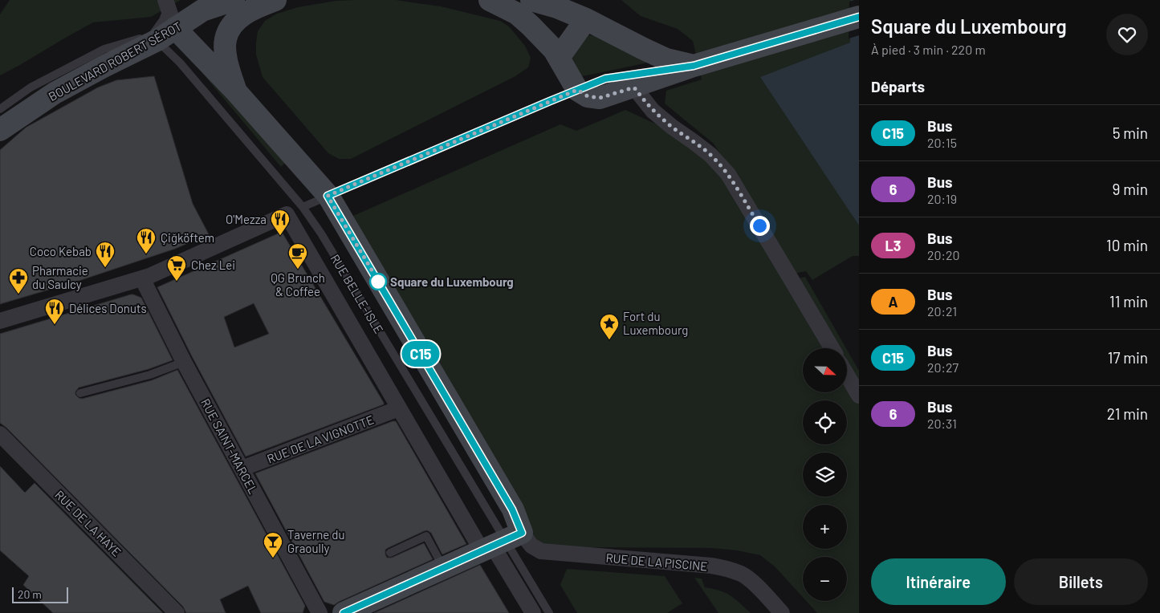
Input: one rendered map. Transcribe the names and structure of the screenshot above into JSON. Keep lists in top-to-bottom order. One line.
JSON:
{"streets":{"main road":["BOULEVARD ROBERT SÉROT","RUE BELLE-ISLE"],"street":["RUE DE LA VIGNOTTE","RUE SAINT-MARCEL","RUE DE LA HAYE","RUE DE LA PISCINE"]},"crossings":[["BOULEVARD ROBERT SÉROT","RUE BELLE-ISLE"],["RUE BELLE-ISLE","RUE DE LA VIGNOTTE"],["RUE BELLE-ISLE","RUE SAINT-MARCEL"],["RUE BELLE-ISLE","RUE DE LA PISCINE"],["RUE DE LA VIGNOTTE","RUE SAINT-MARCEL"]],"places":{"restaurant":["O'Mezza","Çiğköftem","Coco Kebab","Délices Donuts"],"cafe":["QG Brunch & Coffee"],"other":["Square du Luxembourg"],"supermarket":["Chez Lei"],"pharmacy":["Pharmacie du Saulcy"],"place":["Fort du Luxembourg"],"bar":["Taverne du Graoully"]},"lines":["bus line C15"],"scale_bar":"20 m","north":"right","page":{"on_map":"C15","heading":[["Square du Luxembourg","À pied · 3 min · 220 m"],"Départs"],"list":[{"mark":"C15","name":"Bus","note":"20:15","value":"5 min"},{"mark":"6","name":"Bus","note":"20:19","value":"9 min"},{"mark":"L3","name":"Bus","note":"20:20","value":"10 min"},{"mark":"A","name":"Bus","note":"20:21","value":"11 min"},{"mark":"C15","name":"Bus","note":"20:27","value":"17 min"},{"mark":"6","name":"Bus","note":"20:31","value":"21 min"}],"map_buttons":["+","−"],"buttons":["Itinéraire","Billets"],"scale":"20 m"}}
